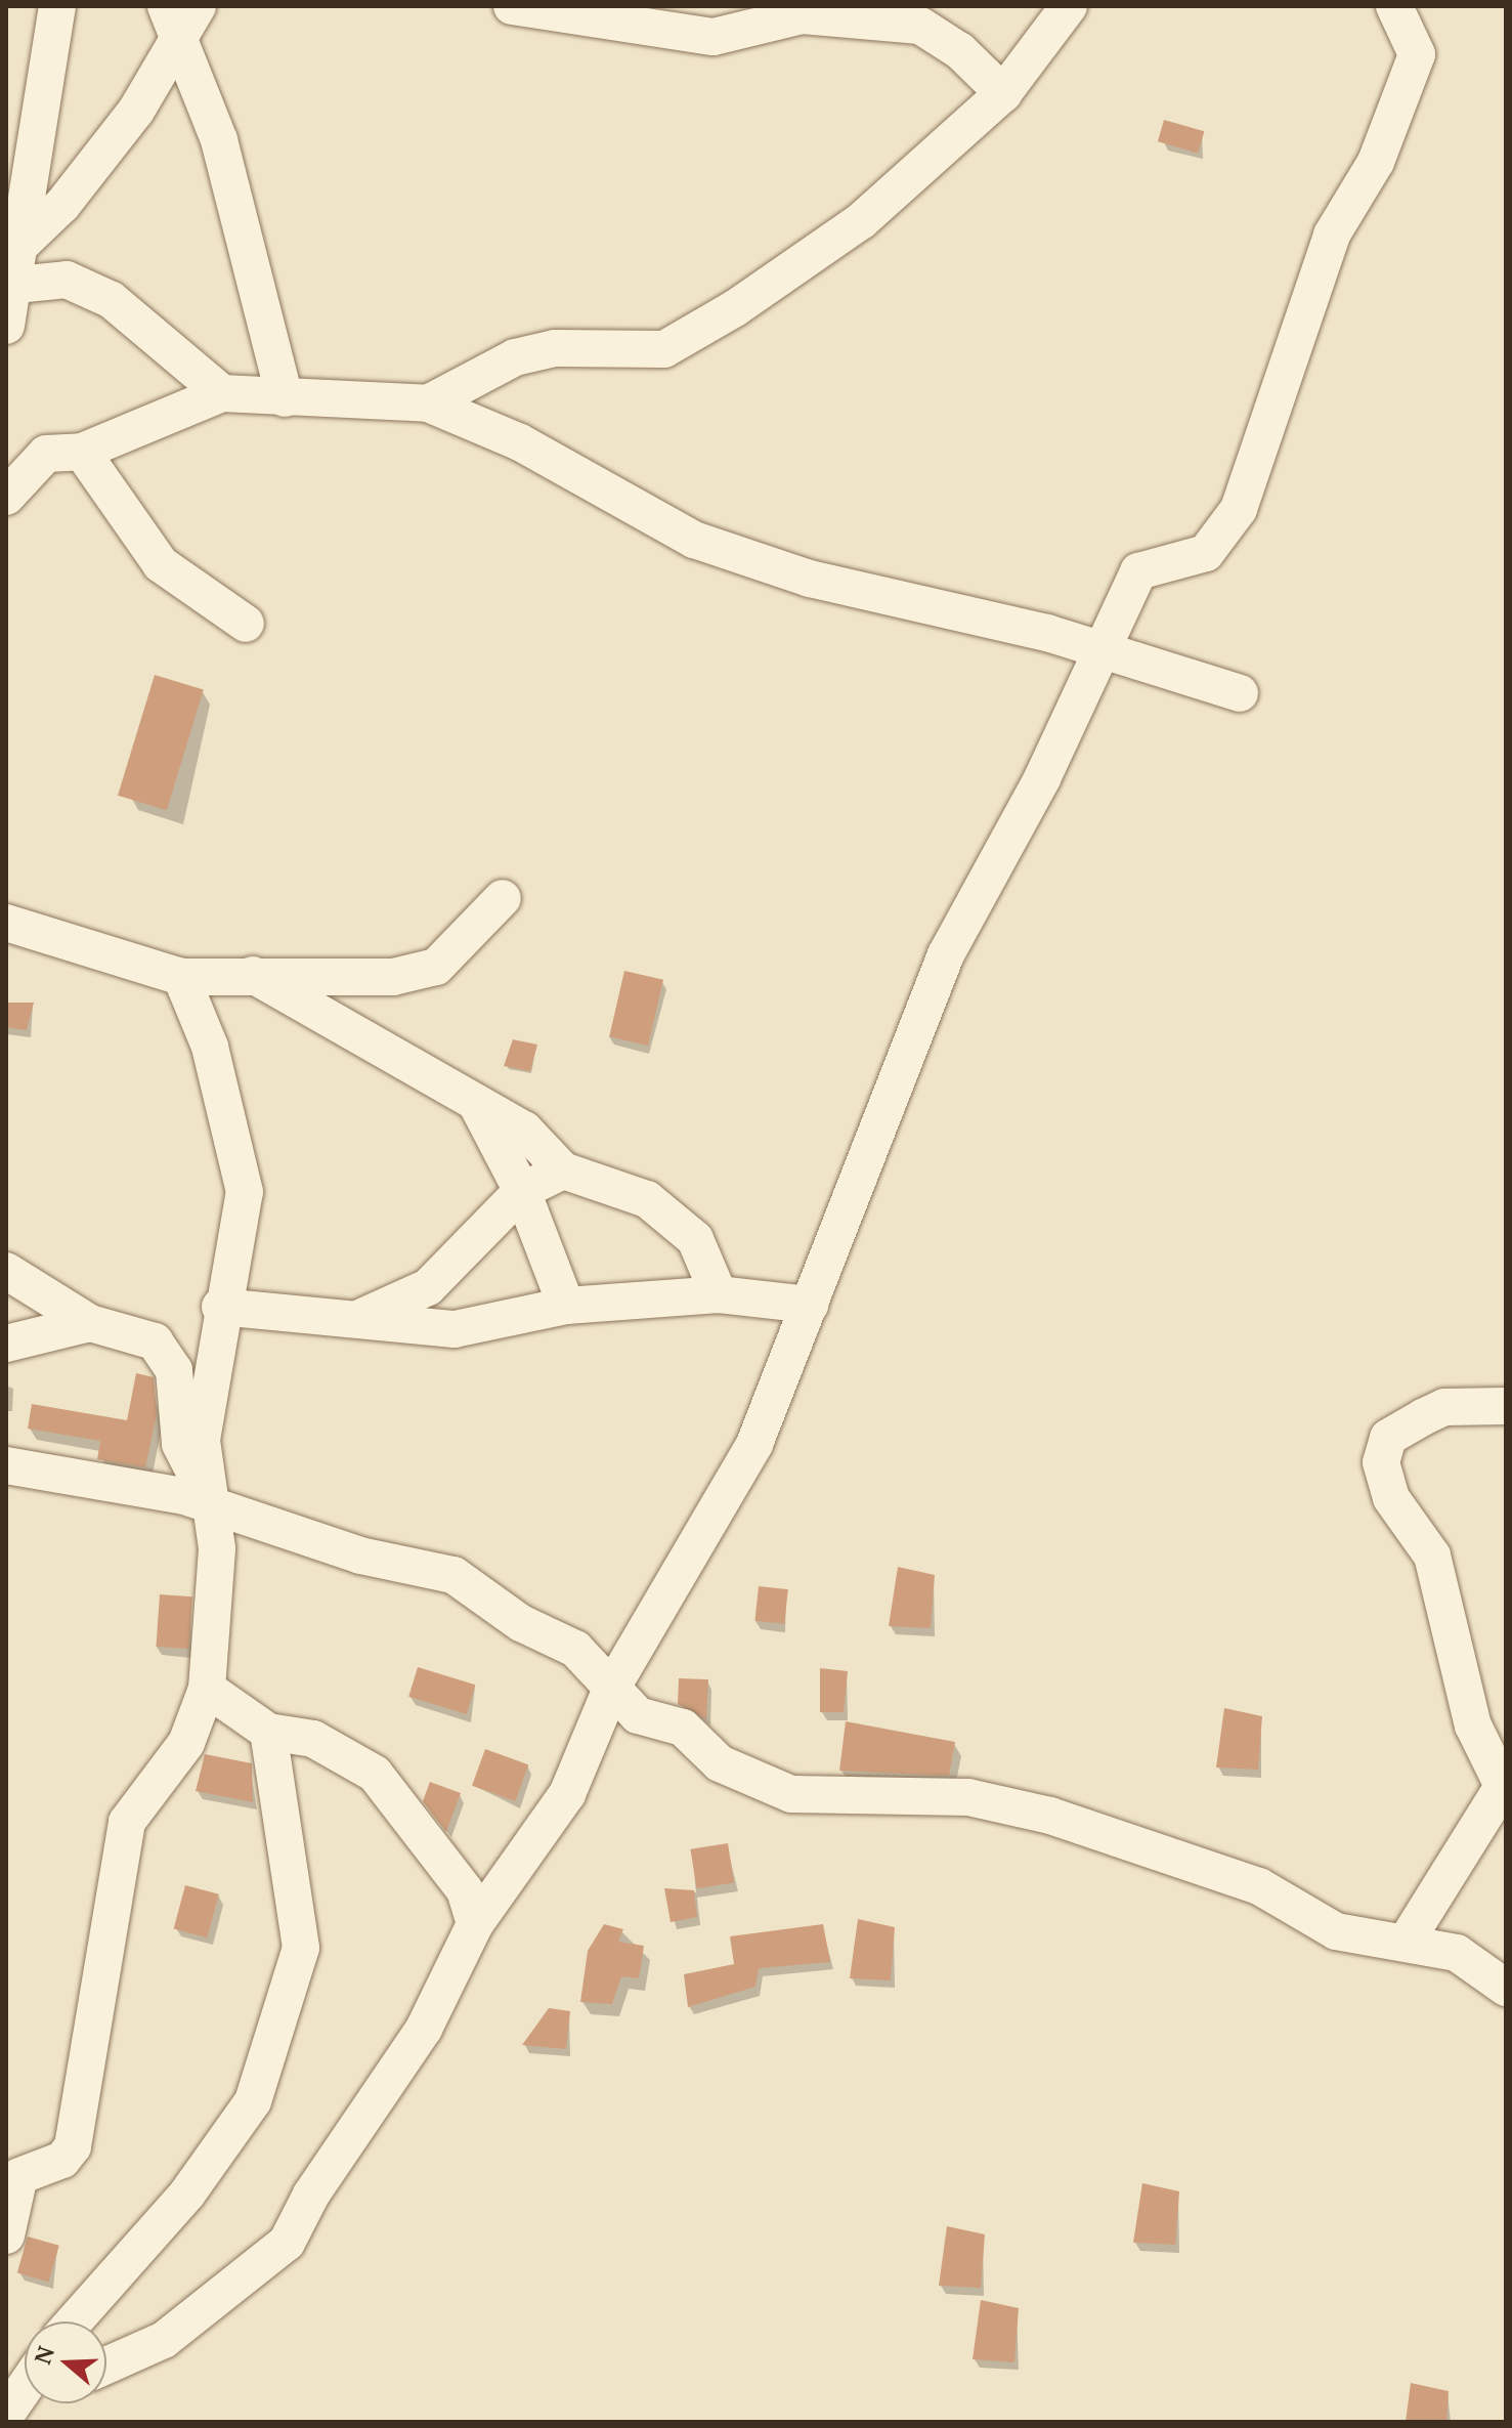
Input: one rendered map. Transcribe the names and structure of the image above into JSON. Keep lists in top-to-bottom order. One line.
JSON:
{"north":"left"}
